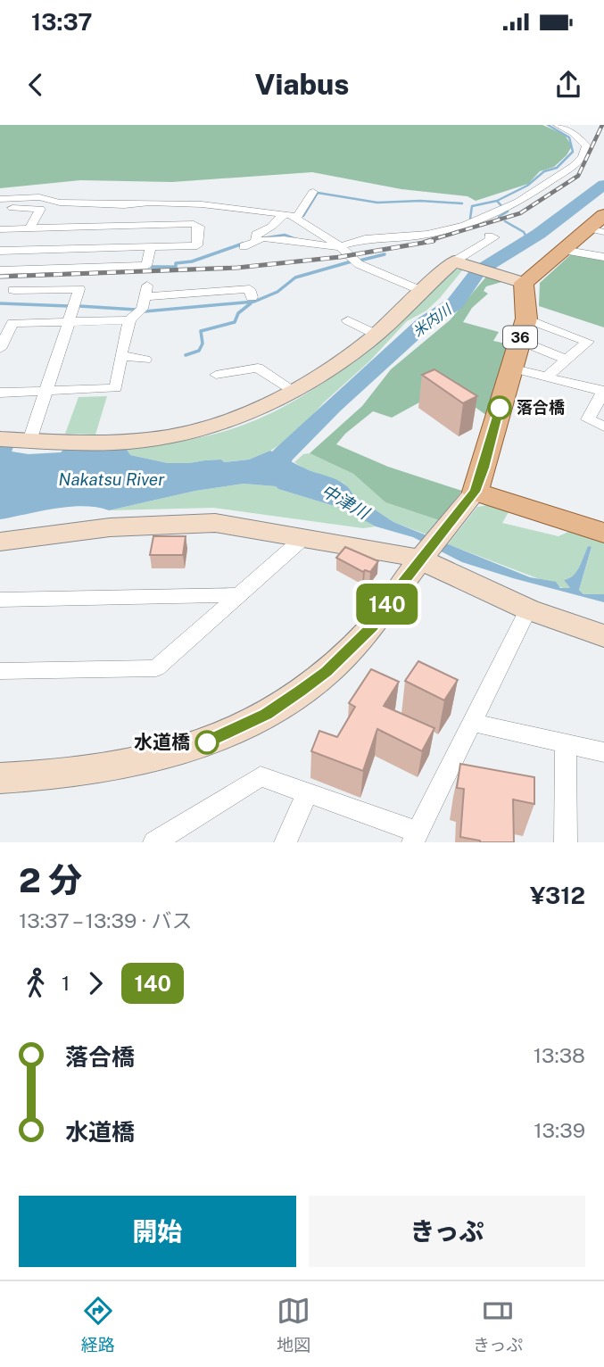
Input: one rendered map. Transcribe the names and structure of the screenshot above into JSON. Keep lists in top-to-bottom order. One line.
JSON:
{"streets":{"main road":["36"]},"water":["米内川","Nakatsu River","中津川"],"places":["落合橋","水道橋"],"lines":["bus line 140"],"page":{"status":"13:37","header":"Viabus","on_map":"140","heading":["2 分","13:37 – 13:39 · バス","¥312"],"legs":["1","140"],"list":[{"name":"落合橋","value":"13:38"},{"name":"水道橋","value":"13:39"}],"buttons":["開始","きっぷ"],"tabs":["経路","地図","きっぷ"]}}
